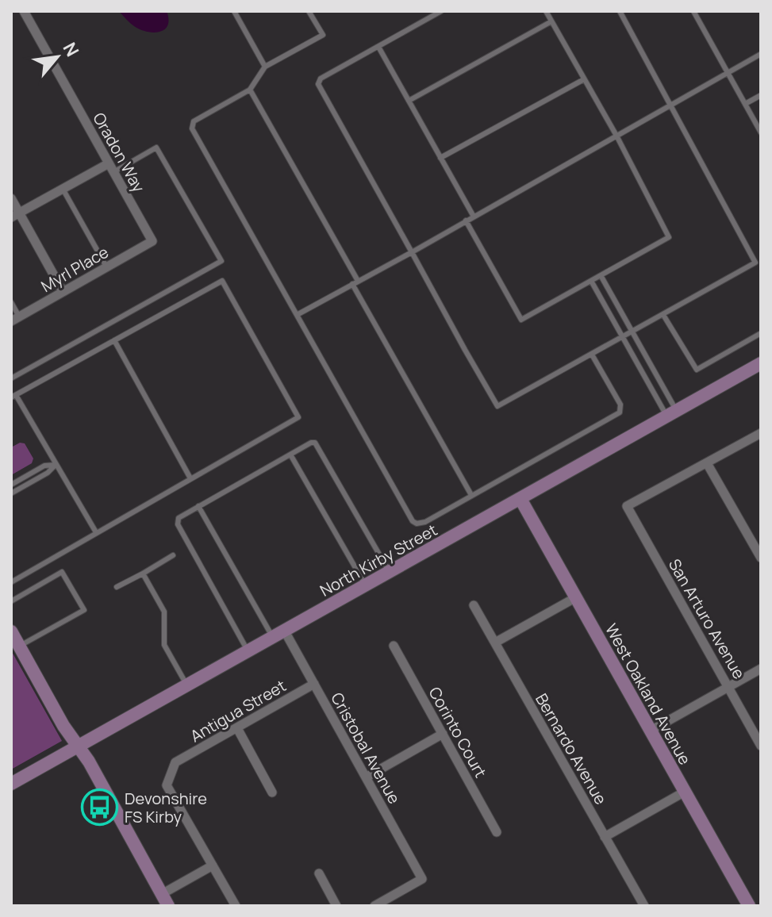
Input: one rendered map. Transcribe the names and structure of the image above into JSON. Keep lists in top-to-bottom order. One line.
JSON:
{"streets":{"street":["Oradon Way","Myrl Place","North Kirby Street","San Arturo Avenue","West Oakland Avenue","Antigua Street","Corinto Court","Cristobal Avenue","Bernardo Avenue"]},"crossings":[["Oradon Way","Myrl Place"],["North Kirby Street","West Oakland Avenue"],["North Kirby Street","Cristobal Avenue"],["Antigua Street","Cristobal Avenue"]],"places":{"bus stop":["Devonshire FS Kirby"]},"north":"top right"}
